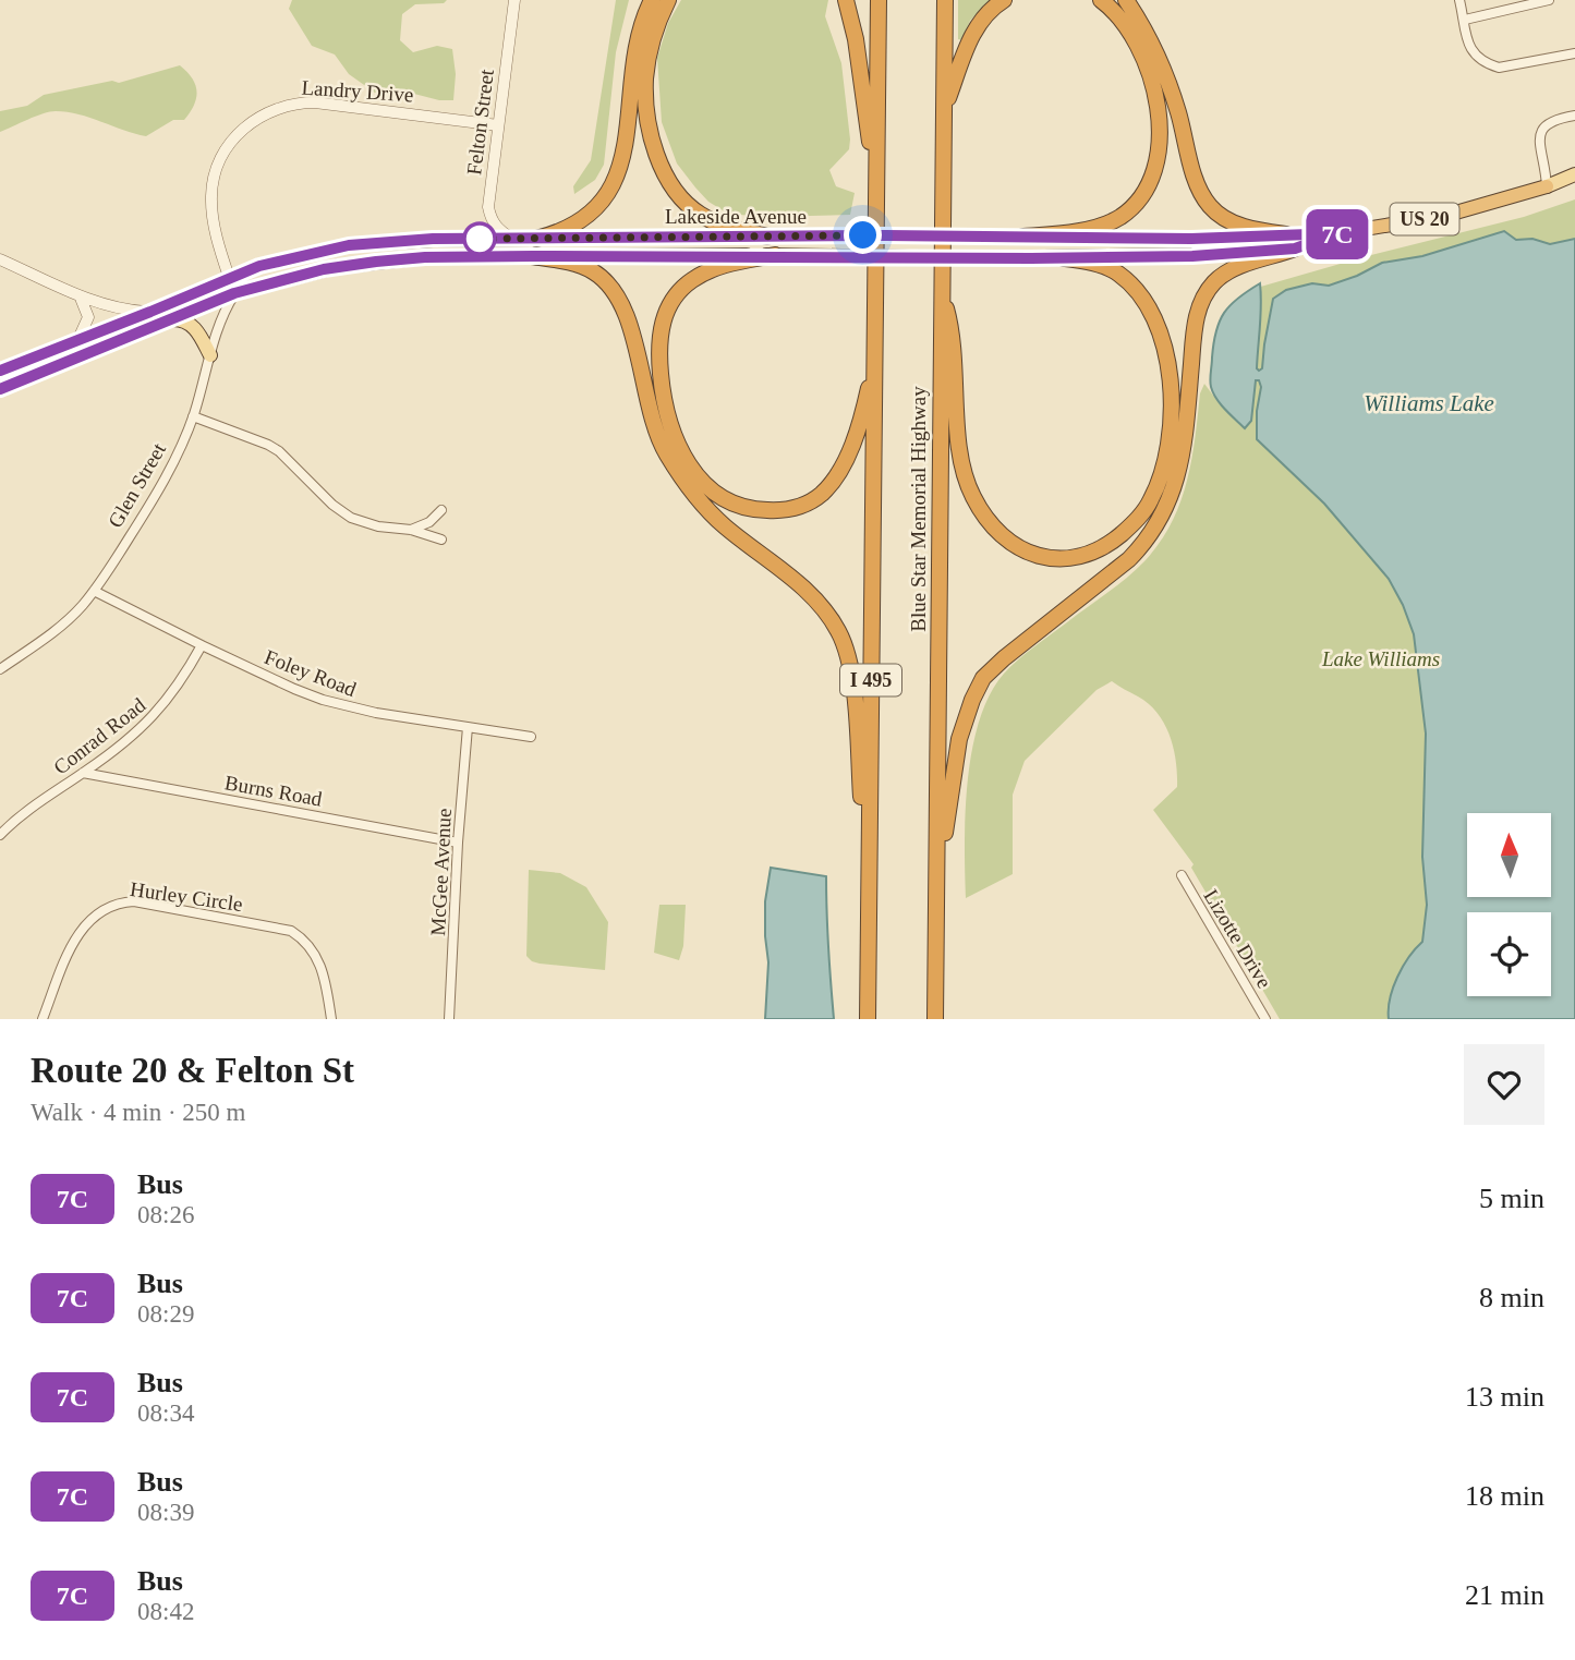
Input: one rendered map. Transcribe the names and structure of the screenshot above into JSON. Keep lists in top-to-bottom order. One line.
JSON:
{"streets":{"highway":["Lakeside Avenue","US 20","Blue Star Memorial Highway","I 495"],"street":["Landry Drive","Felton Street","Glen Street","Foley Road","Conrad Road","Burns Road","McGee Avenue","Hurley Circle","Lizotte Drive"]},"crossings":[["Landry Drive","Felton Street"],["Landry Drive","Lakeside Avenue"],["Landry Drive","US 20"],["Felton Street","Lakeside Avenue"],["Lakeside Avenue","US 20"],["Lakeside Avenue","Glen Street"],["US 20","Glen Street"],["Glen Street","Foley Road"],["Foley Road","Conrad Road"],["Foley Road","McGee Avenue"],["Conrad Road","Burns Road"],["Burns Road","McGee Avenue"]],"water":["Williams Lake"],"parks":["Lake Williams"],"lines":["bus line 7C"],"north":"top","page":{"on_map":"7C","heading":["Route 20 & Felton St","Walk · 4 min · 250 m"],"list":[{"mark":"7C","name":"Bus","note":"08:26","value":"5 min"},{"mark":"7C","name":"Bus","note":"08:29","value":"8 min"},{"mark":"7C","name":"Bus","note":"08:34","value":"13 min"},{"mark":"7C","name":"Bus","note":"08:39","value":"18 min"},{"mark":"7C","name":"Bus","note":"08:42","value":"21 min"}]}}
